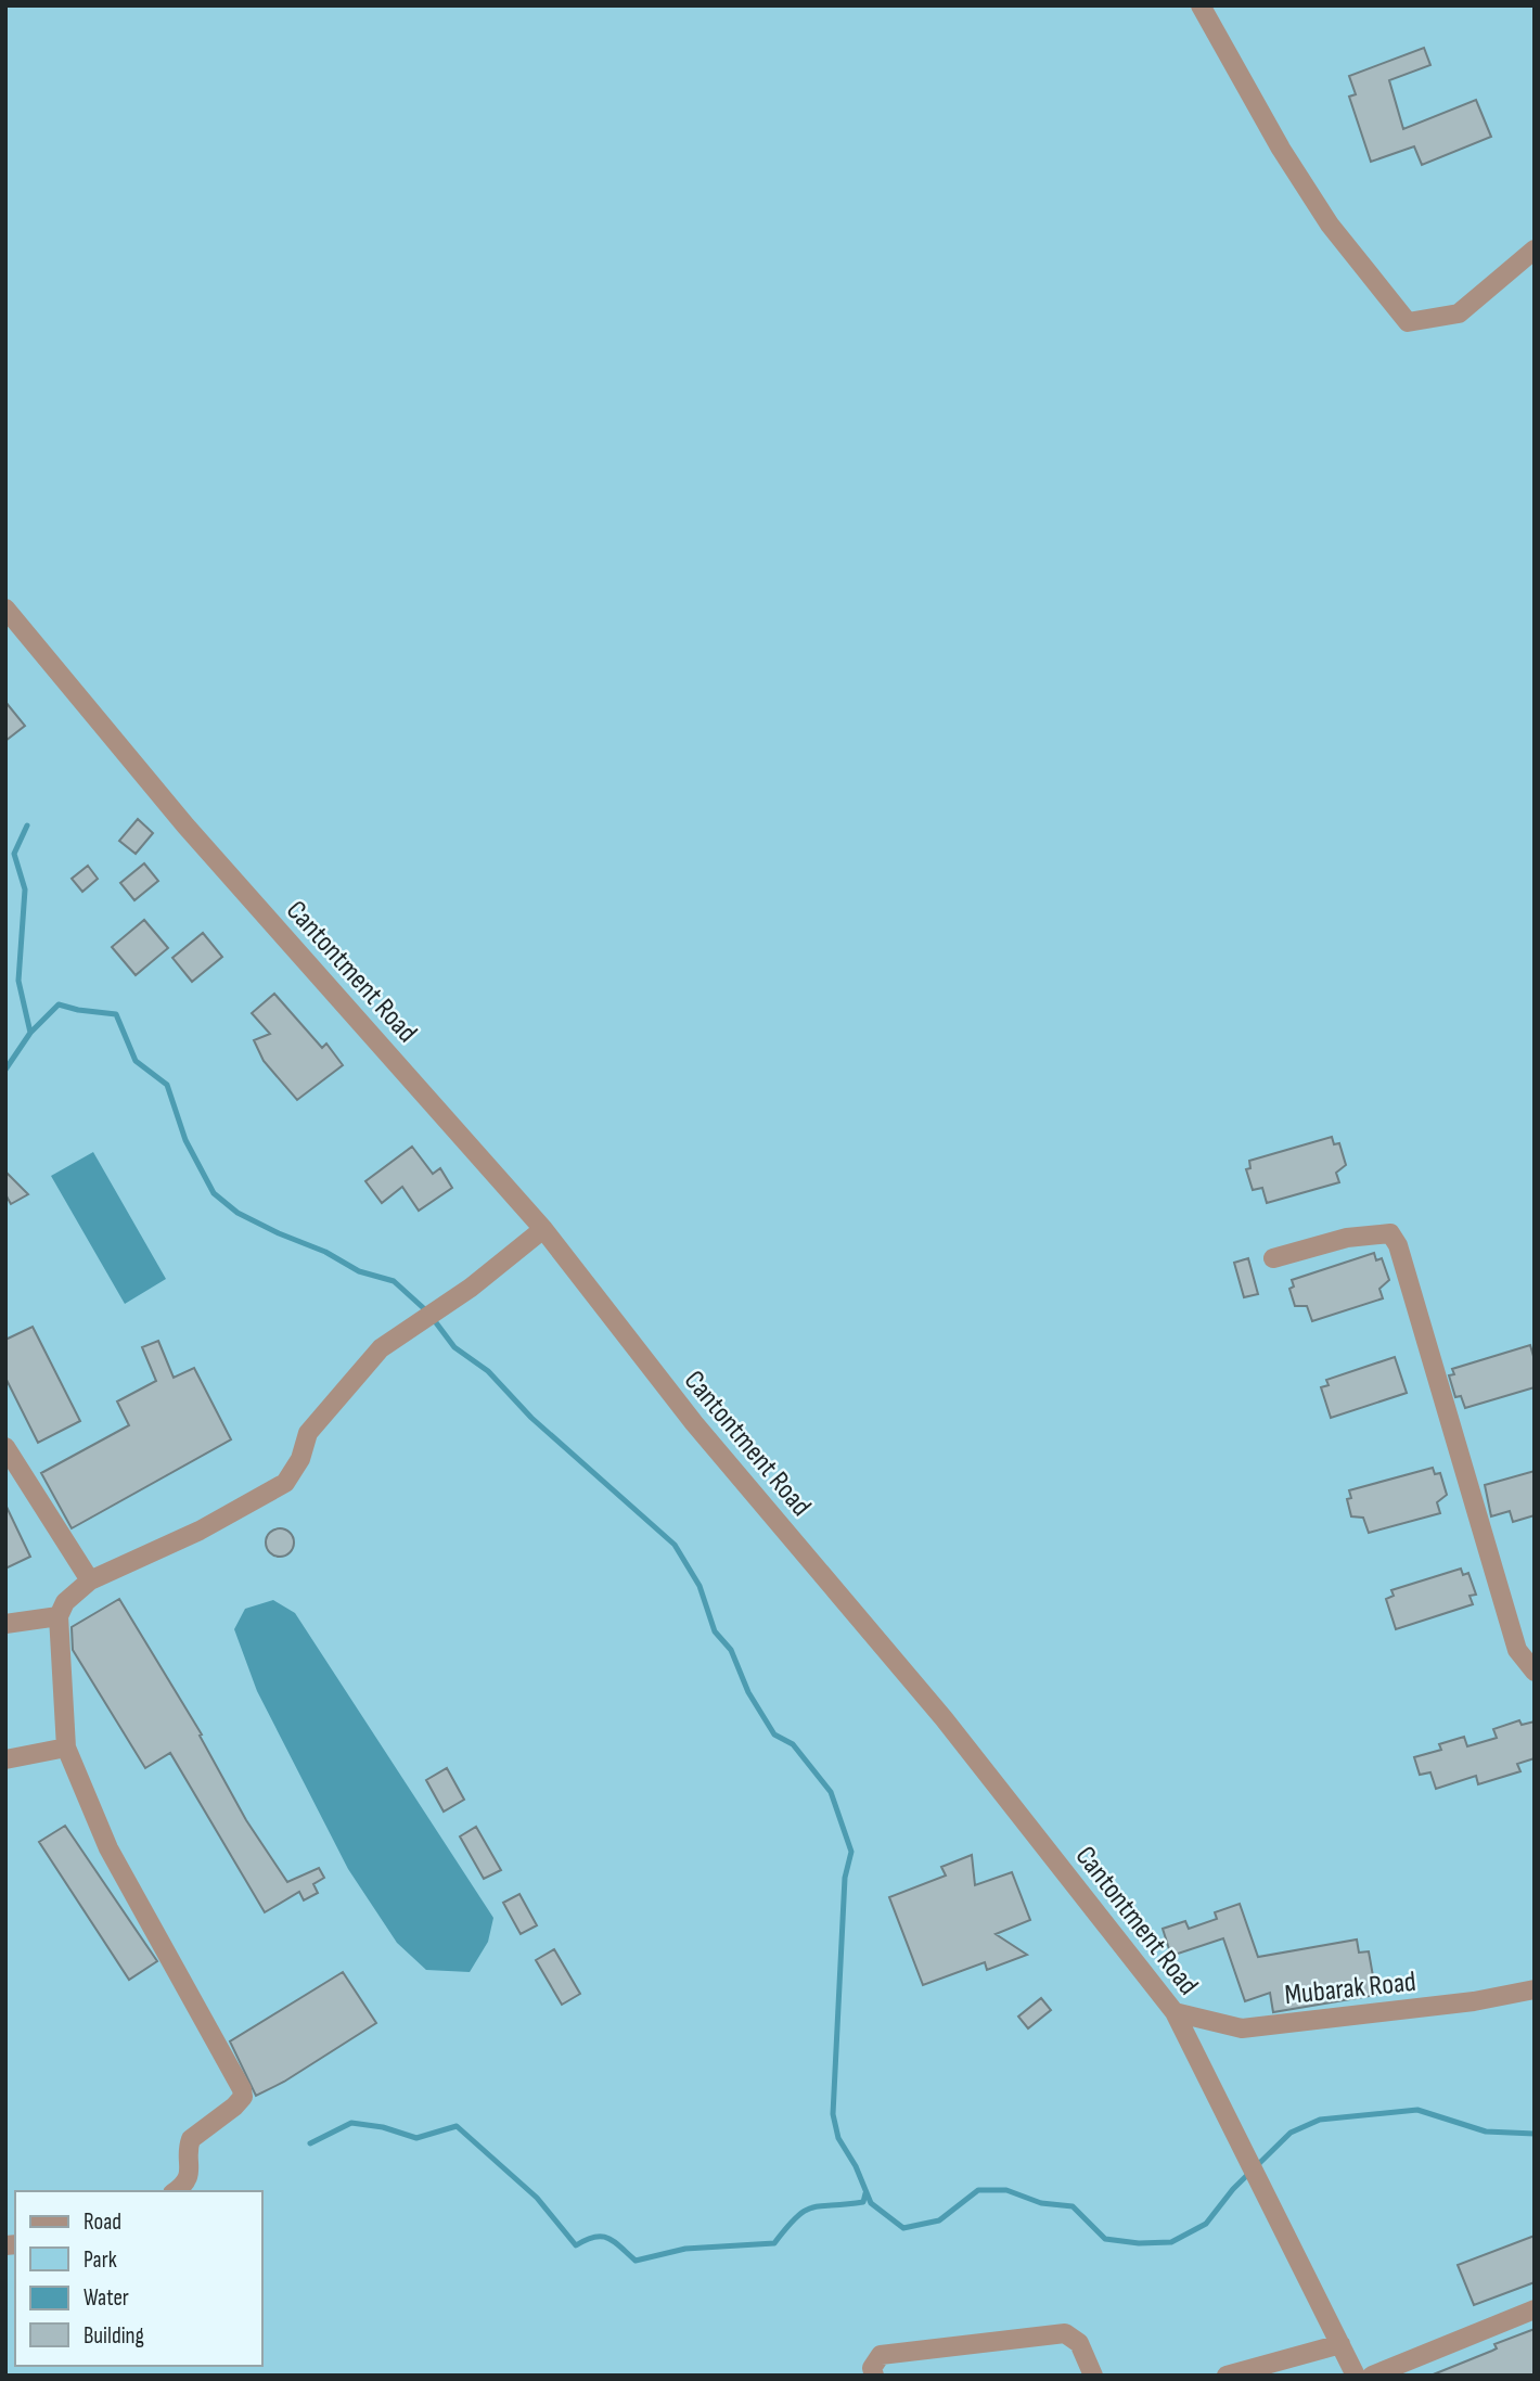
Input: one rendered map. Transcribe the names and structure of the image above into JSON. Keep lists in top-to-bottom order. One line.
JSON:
{"streets":{"street":["Cantontment Road","Mubarak Road"]},"crossings":[["Cantontment Road","Mubarak Road"]],"legend":["Road","Park","Water","Building"]}
